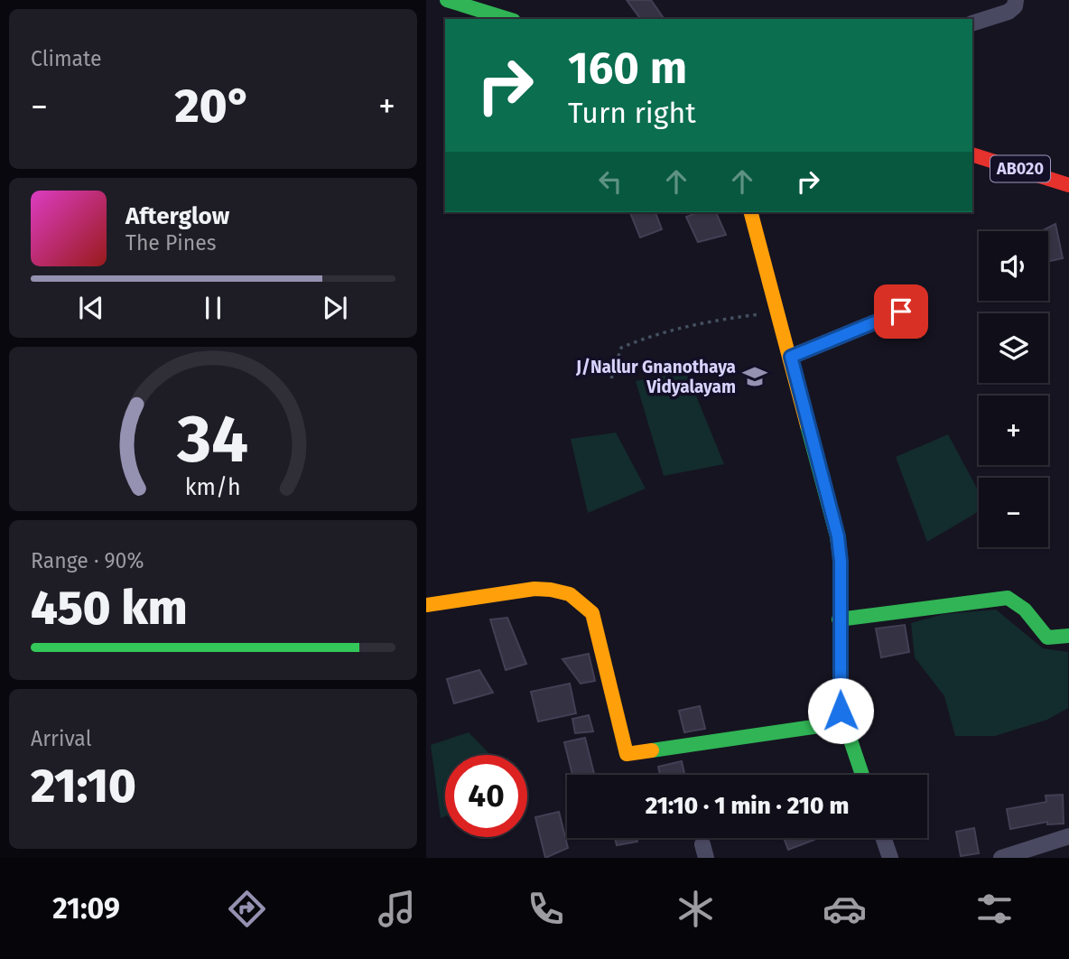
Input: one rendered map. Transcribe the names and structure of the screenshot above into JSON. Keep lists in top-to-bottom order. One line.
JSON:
{"streets":{"street":["AB020"]},"places":{"school or university":["J/Nallur Gnanothaya Vidyalayam"]},"page":{"tile":["Climate",["Range · 90%","450 km"],["Arrival","21:10"]],"turn":["160 m","Turn right"],"heat":["−","20°","+"],"song":["Afterglow","The Pines"],"map_buttons":["+","−"],"limit":"40","trip":"21:10 · 1 min · 210 m","tabs":"21:09","gauge":["34","km/h"]}}
